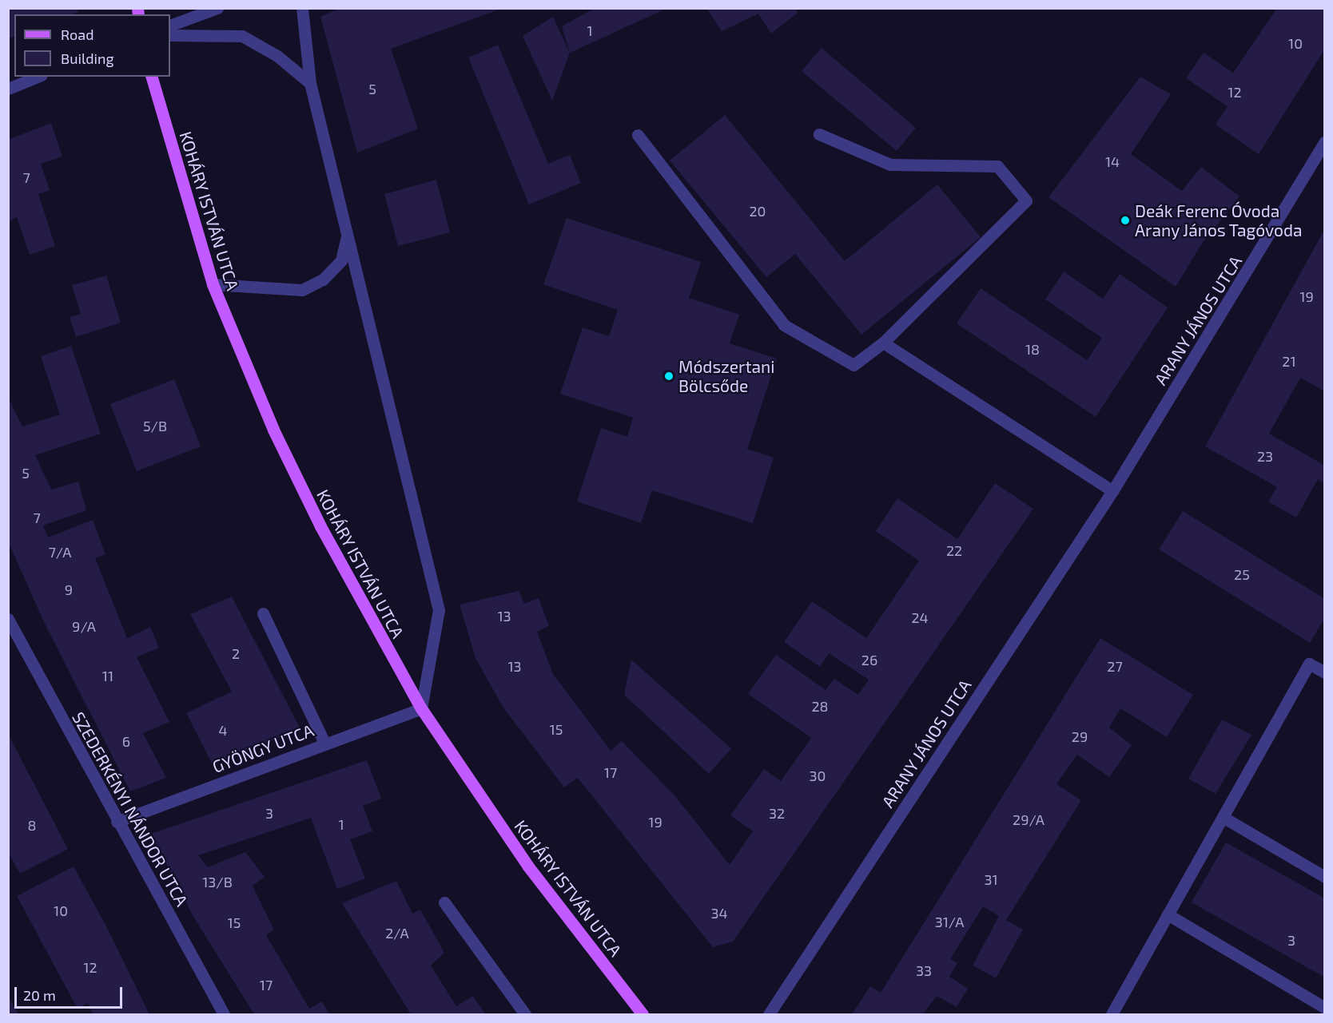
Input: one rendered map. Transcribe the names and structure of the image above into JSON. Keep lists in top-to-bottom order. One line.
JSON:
{"streets":{"main road":["KOHÁRY ISTVÁN UTCA"],"street":["ARANY JÁNOS UTCA","GYÖNGY UTCA","SZEDERKÉNYI NÁNDOR UTCA"]},"crossings":[["KOHÁRY ISTVÁN UTCA","GYÖNGY UTCA"],["GYÖNGY UTCA","SZEDERKÉNYI NÁNDOR UTCA"]],"places":["Deák Ferenc Óvoda Arany János Tagóvoda","Módszertani Bölcsőde"],"house_numbers":["1","10","5","12","14","7","20","19","18","21","5/B","23","5","7","22","7/A","25","9","13","24","9/A","2","26","13","27","11","28","15","4","29","6","17","30","3","32","29/A","19","1","8","31","13/B","10","34","31/A","15","2/A","3","12","33","17"],"legend":["Road","Building"],"scale_bar":"20 m"}
